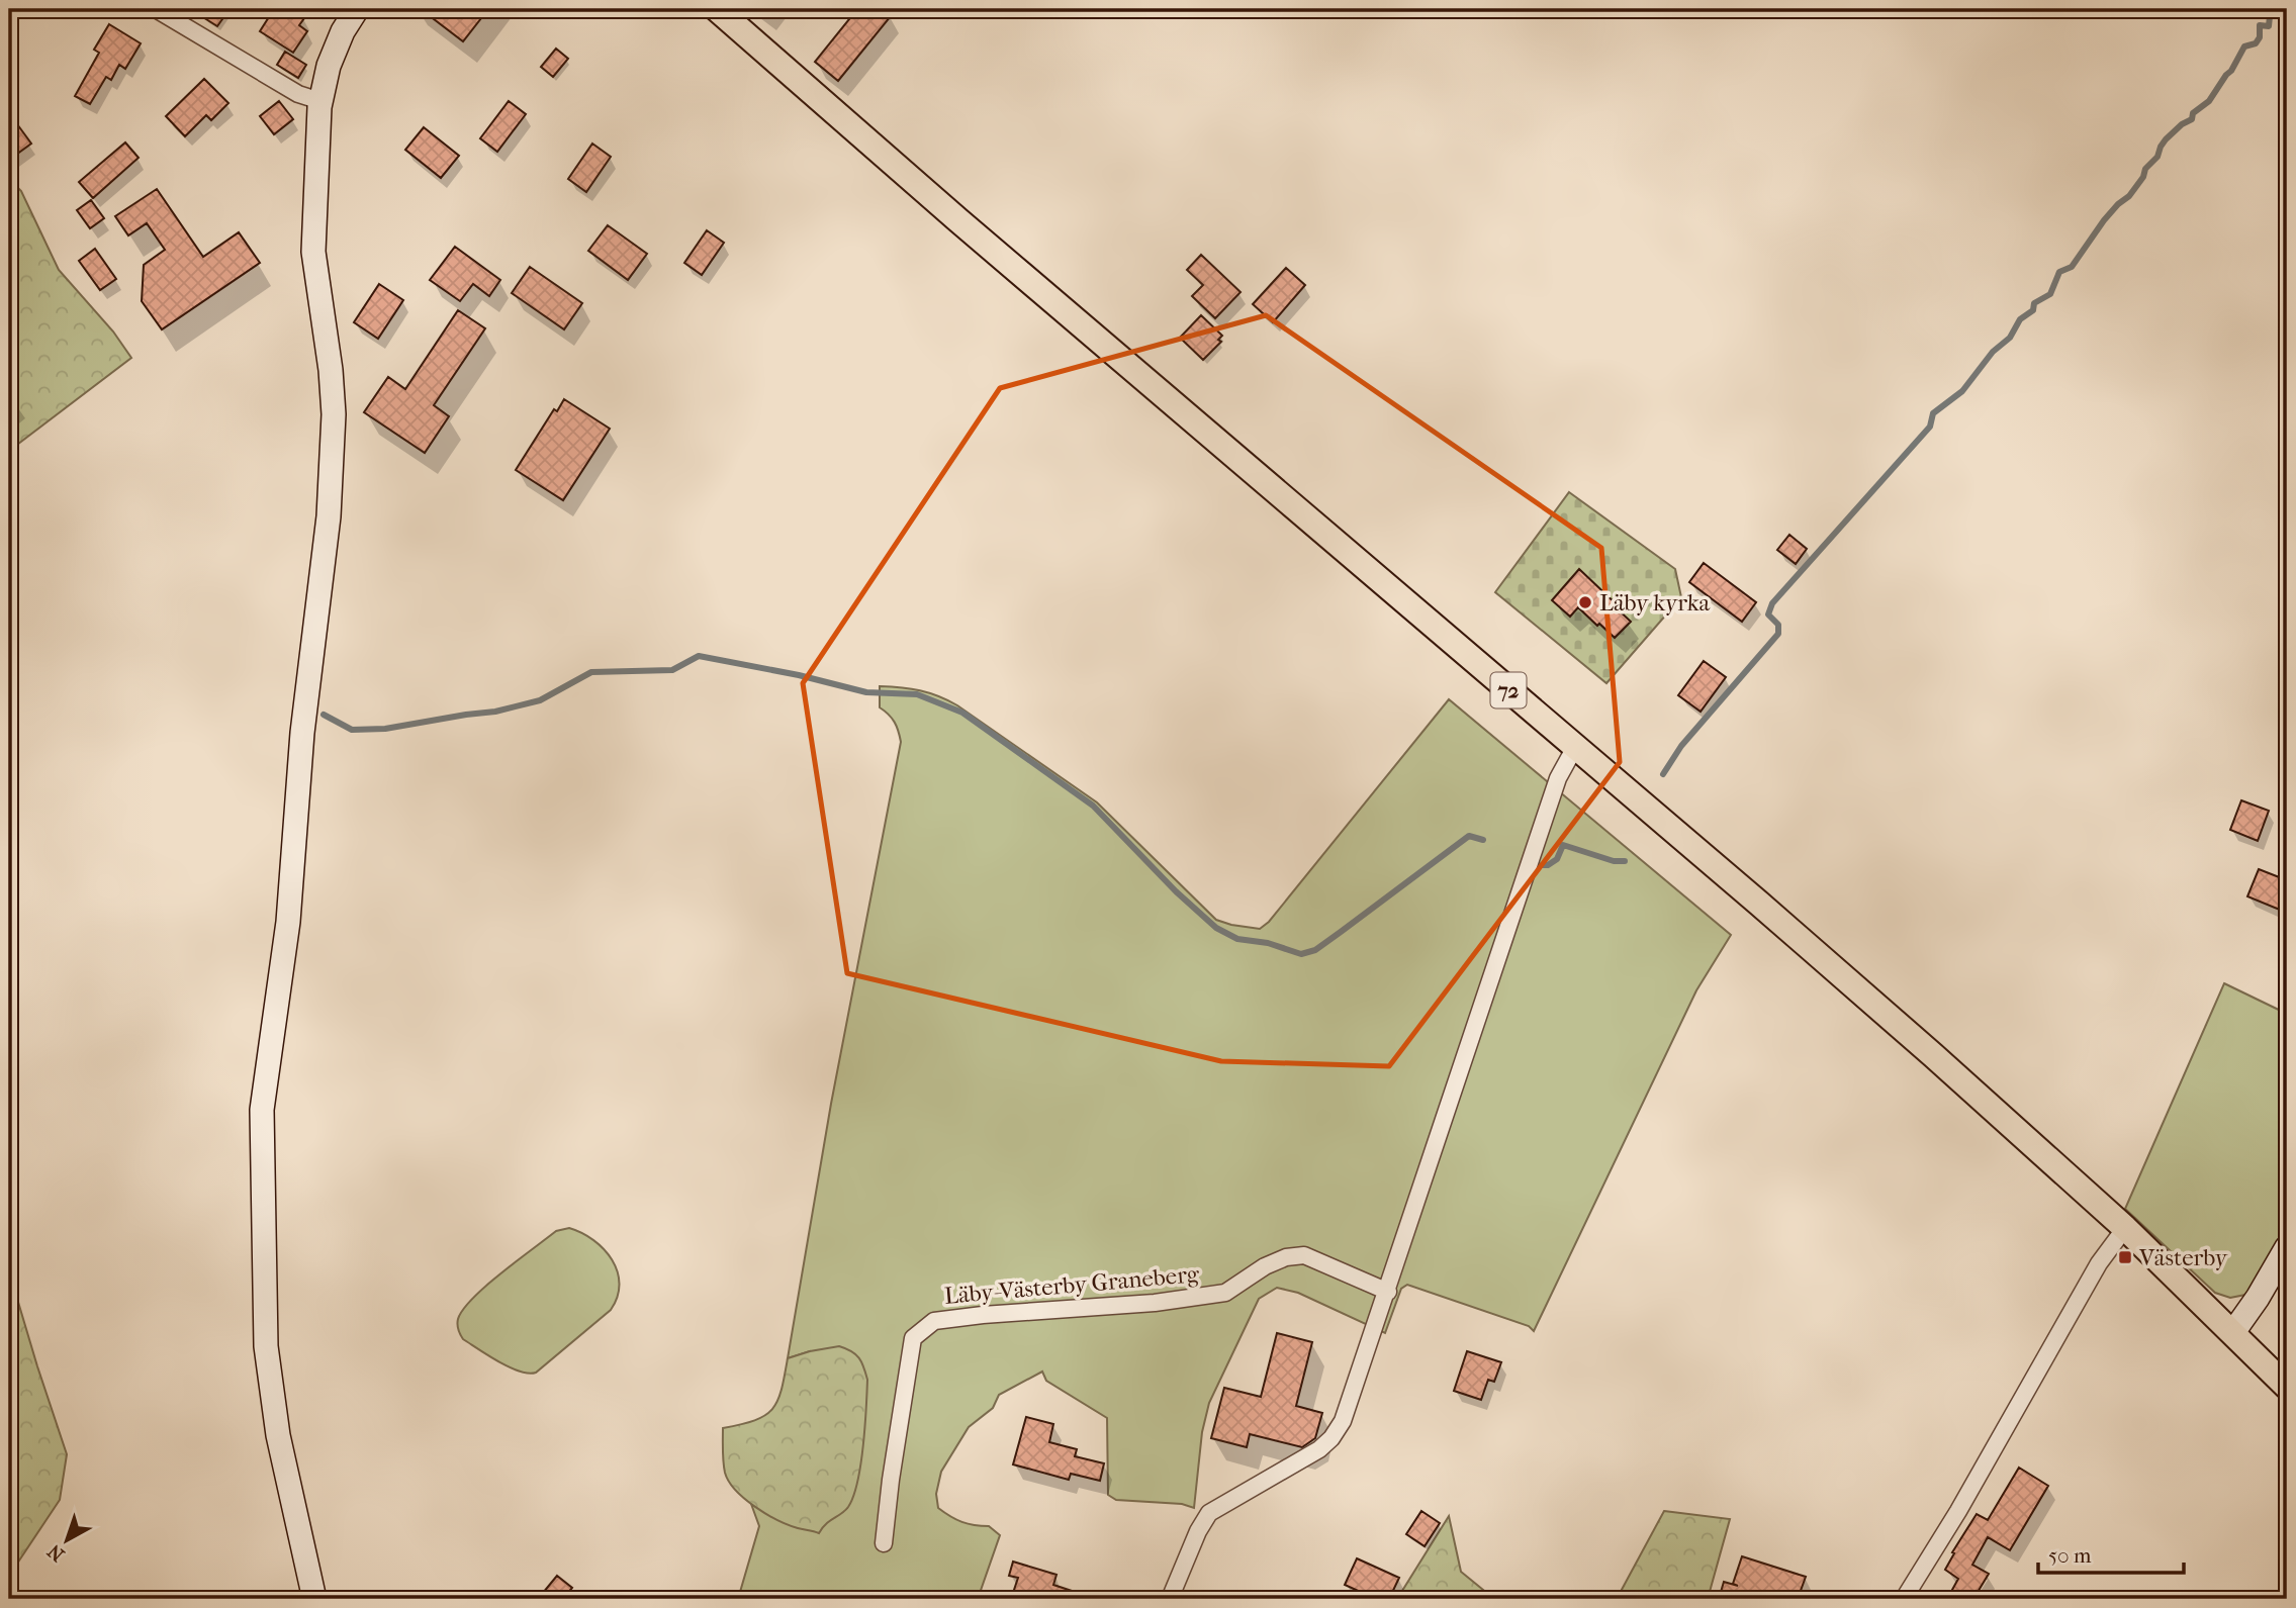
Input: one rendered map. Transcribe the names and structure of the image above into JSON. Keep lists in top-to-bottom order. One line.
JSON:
{"streets":{"main road":["72"],"street":["Läby-Västerby Graneberg"]},"places":{"other":["Läby kyrka"],"transit":["Västerby"]},"scale_bar":"50 m","north":"bottom left"}
